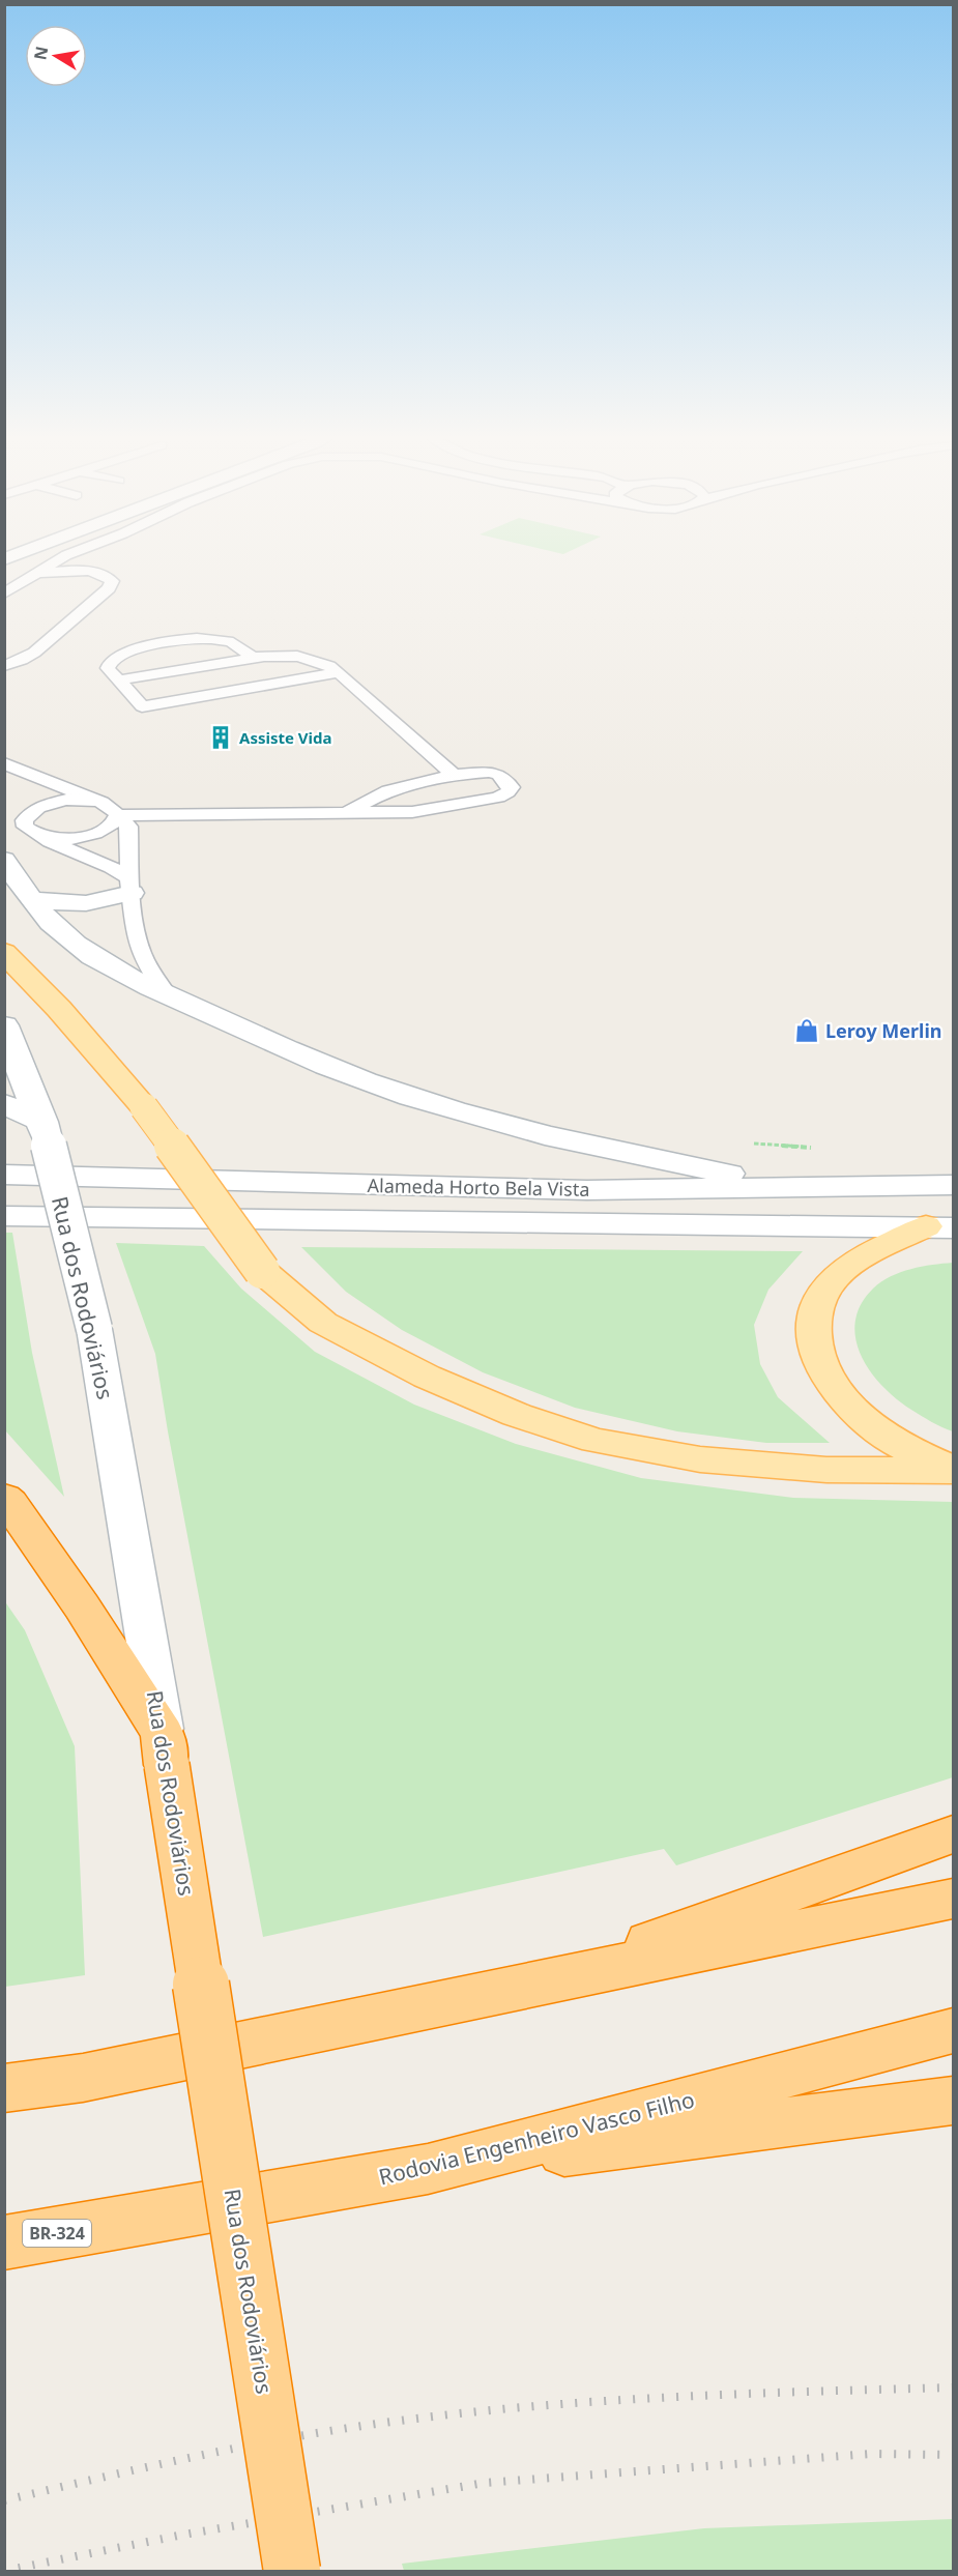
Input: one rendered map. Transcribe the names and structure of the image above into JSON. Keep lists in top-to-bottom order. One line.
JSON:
{"streets":{"highway":["Rua dos Rodoviários","Rodovia Engenheiro Vasco Filho","BR-324"],"main road":["Alameda Horto Bela Vista"]},"places":{"building":["Assiste Vida"],"shop":["Leroy Merlin"]},"north":"left"}
